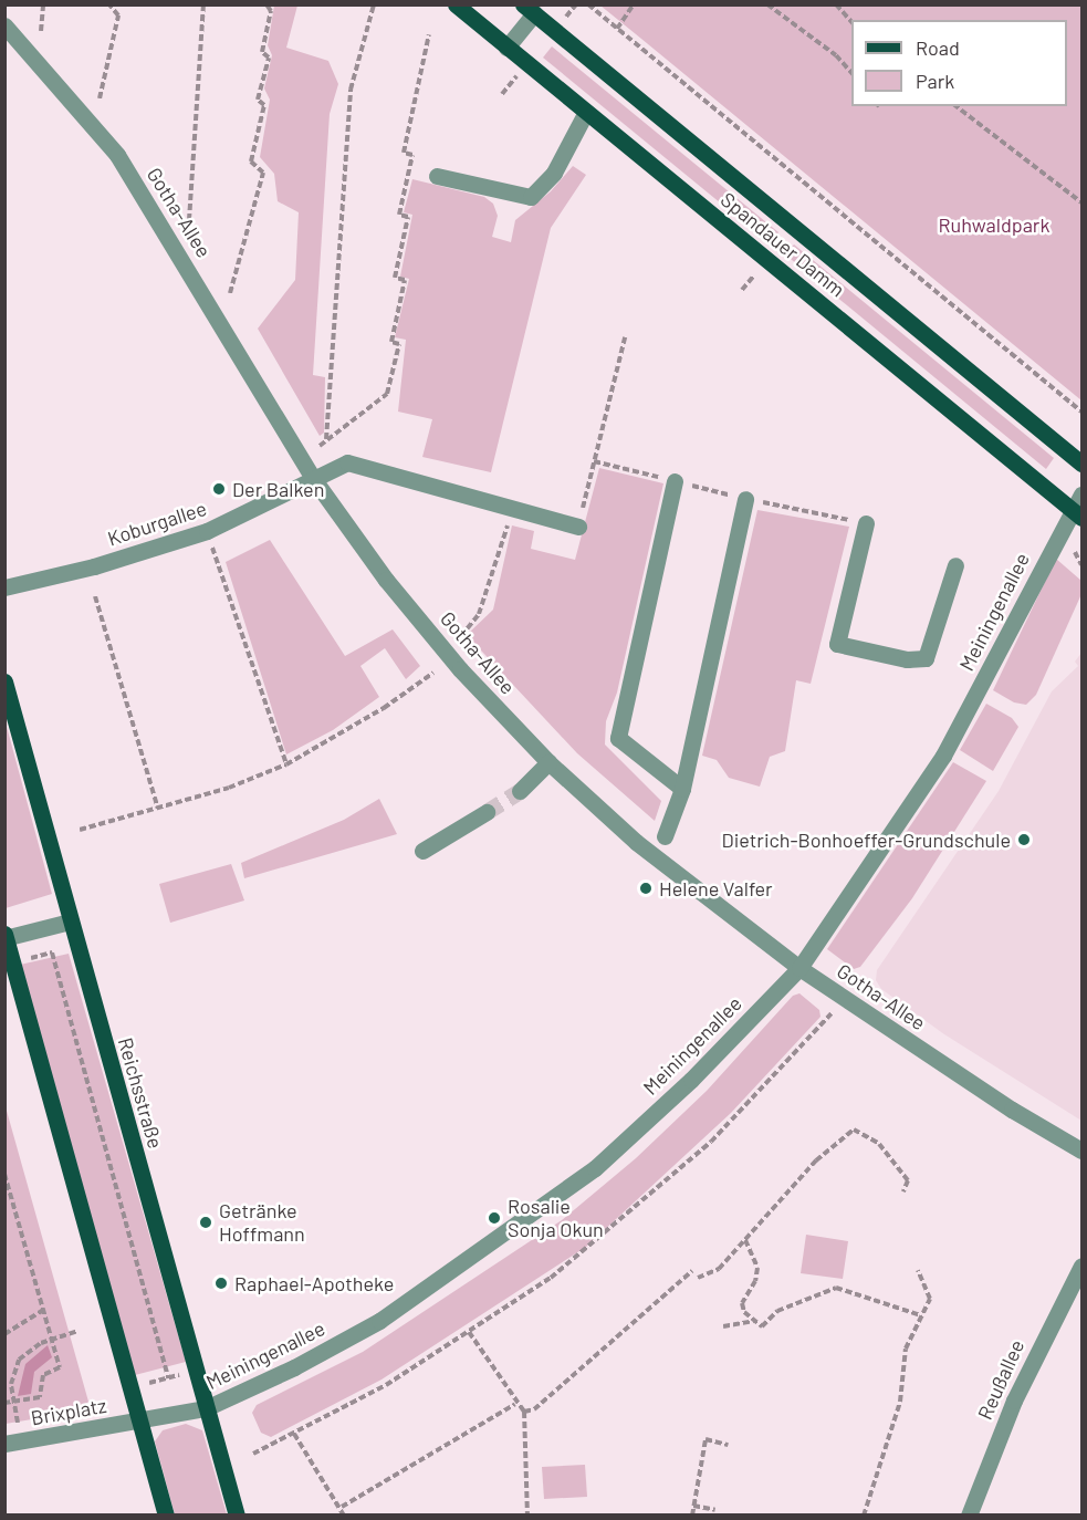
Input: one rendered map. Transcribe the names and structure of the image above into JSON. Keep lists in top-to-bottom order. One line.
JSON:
{"streets":{"main road":["Spandauer Damm","Reichsstraße"],"street":["Gotha-Allee","Koburgallee","Meiningenallee","Reußallee","Brixplatz"]},"crossings":[["Gotha-Allee","Koburgallee"],["Gotha-Allee","Meiningenallee"],["Spandauer Damm","Meiningenallee"],["Meiningenallee","Reichsstraße"],["Meiningenallee","Brixplatz"]],"parks":["Ruhwaldpark"],"places":["Der Balken","Dietrich-Bonhoeffer-Grundschule","Helene Valfer","Rosalie Sonja Okun","Getränke Hoffmann","Raphael-Apotheke"],"legend":["Road","Park"]}
